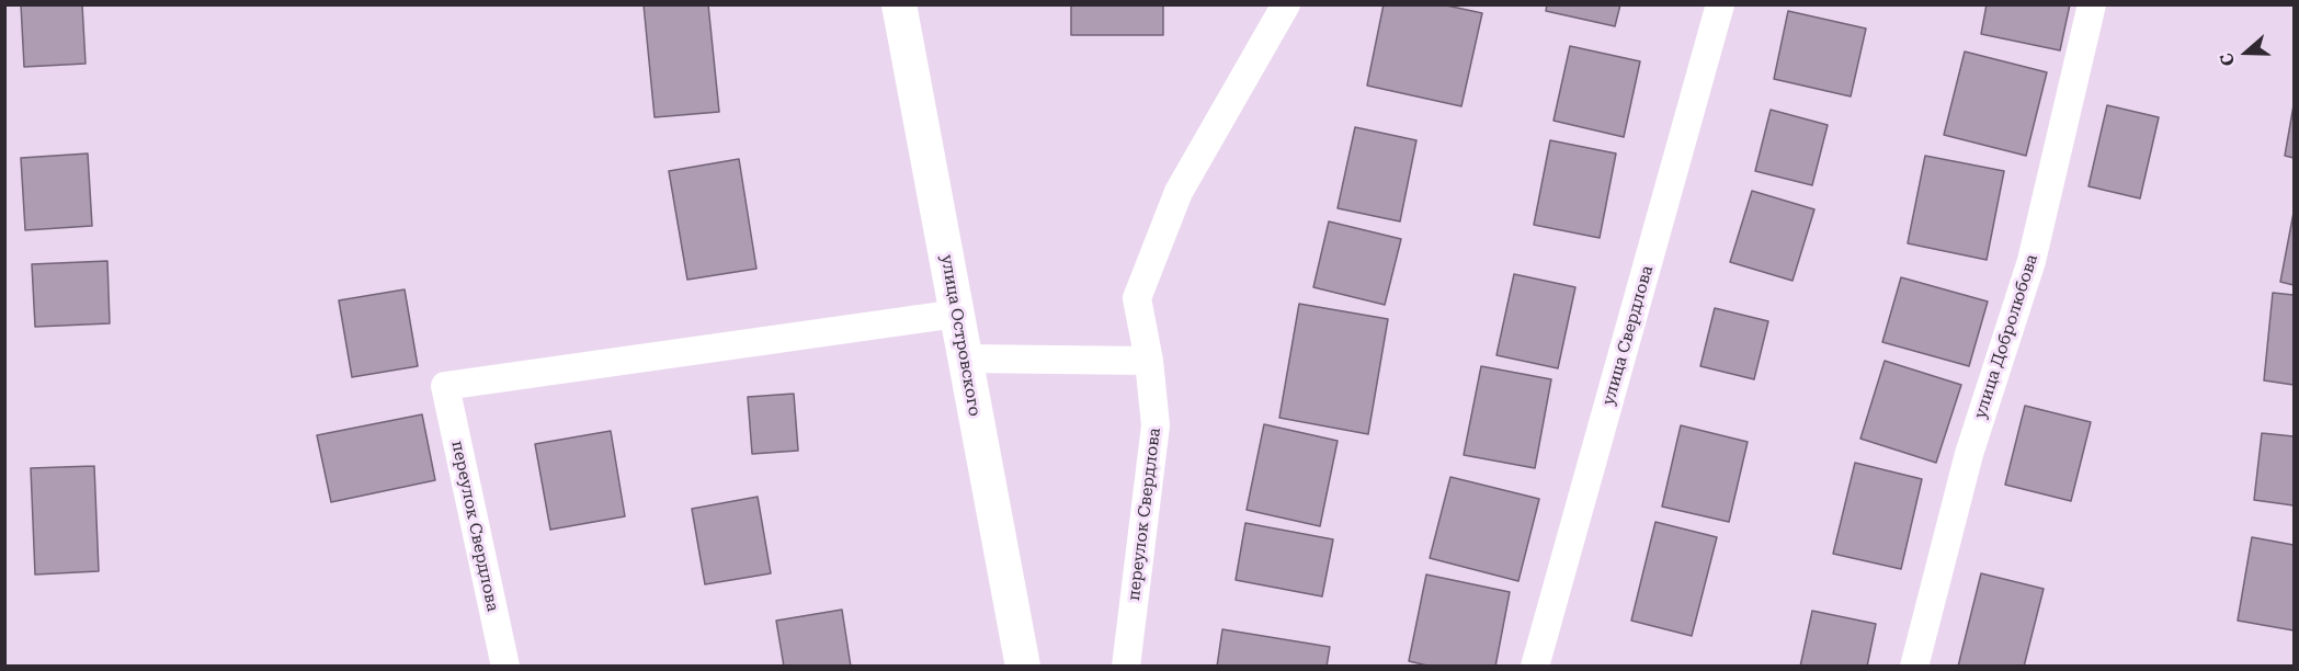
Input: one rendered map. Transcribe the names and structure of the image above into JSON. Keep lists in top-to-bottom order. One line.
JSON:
{"streets":{"street":["улица Островского","улица Свердлова","улица Добролюбова","переулок Свердлова"]},"crossings":[["улица Островского","переулок Свердлова"]],"north":"left"}
